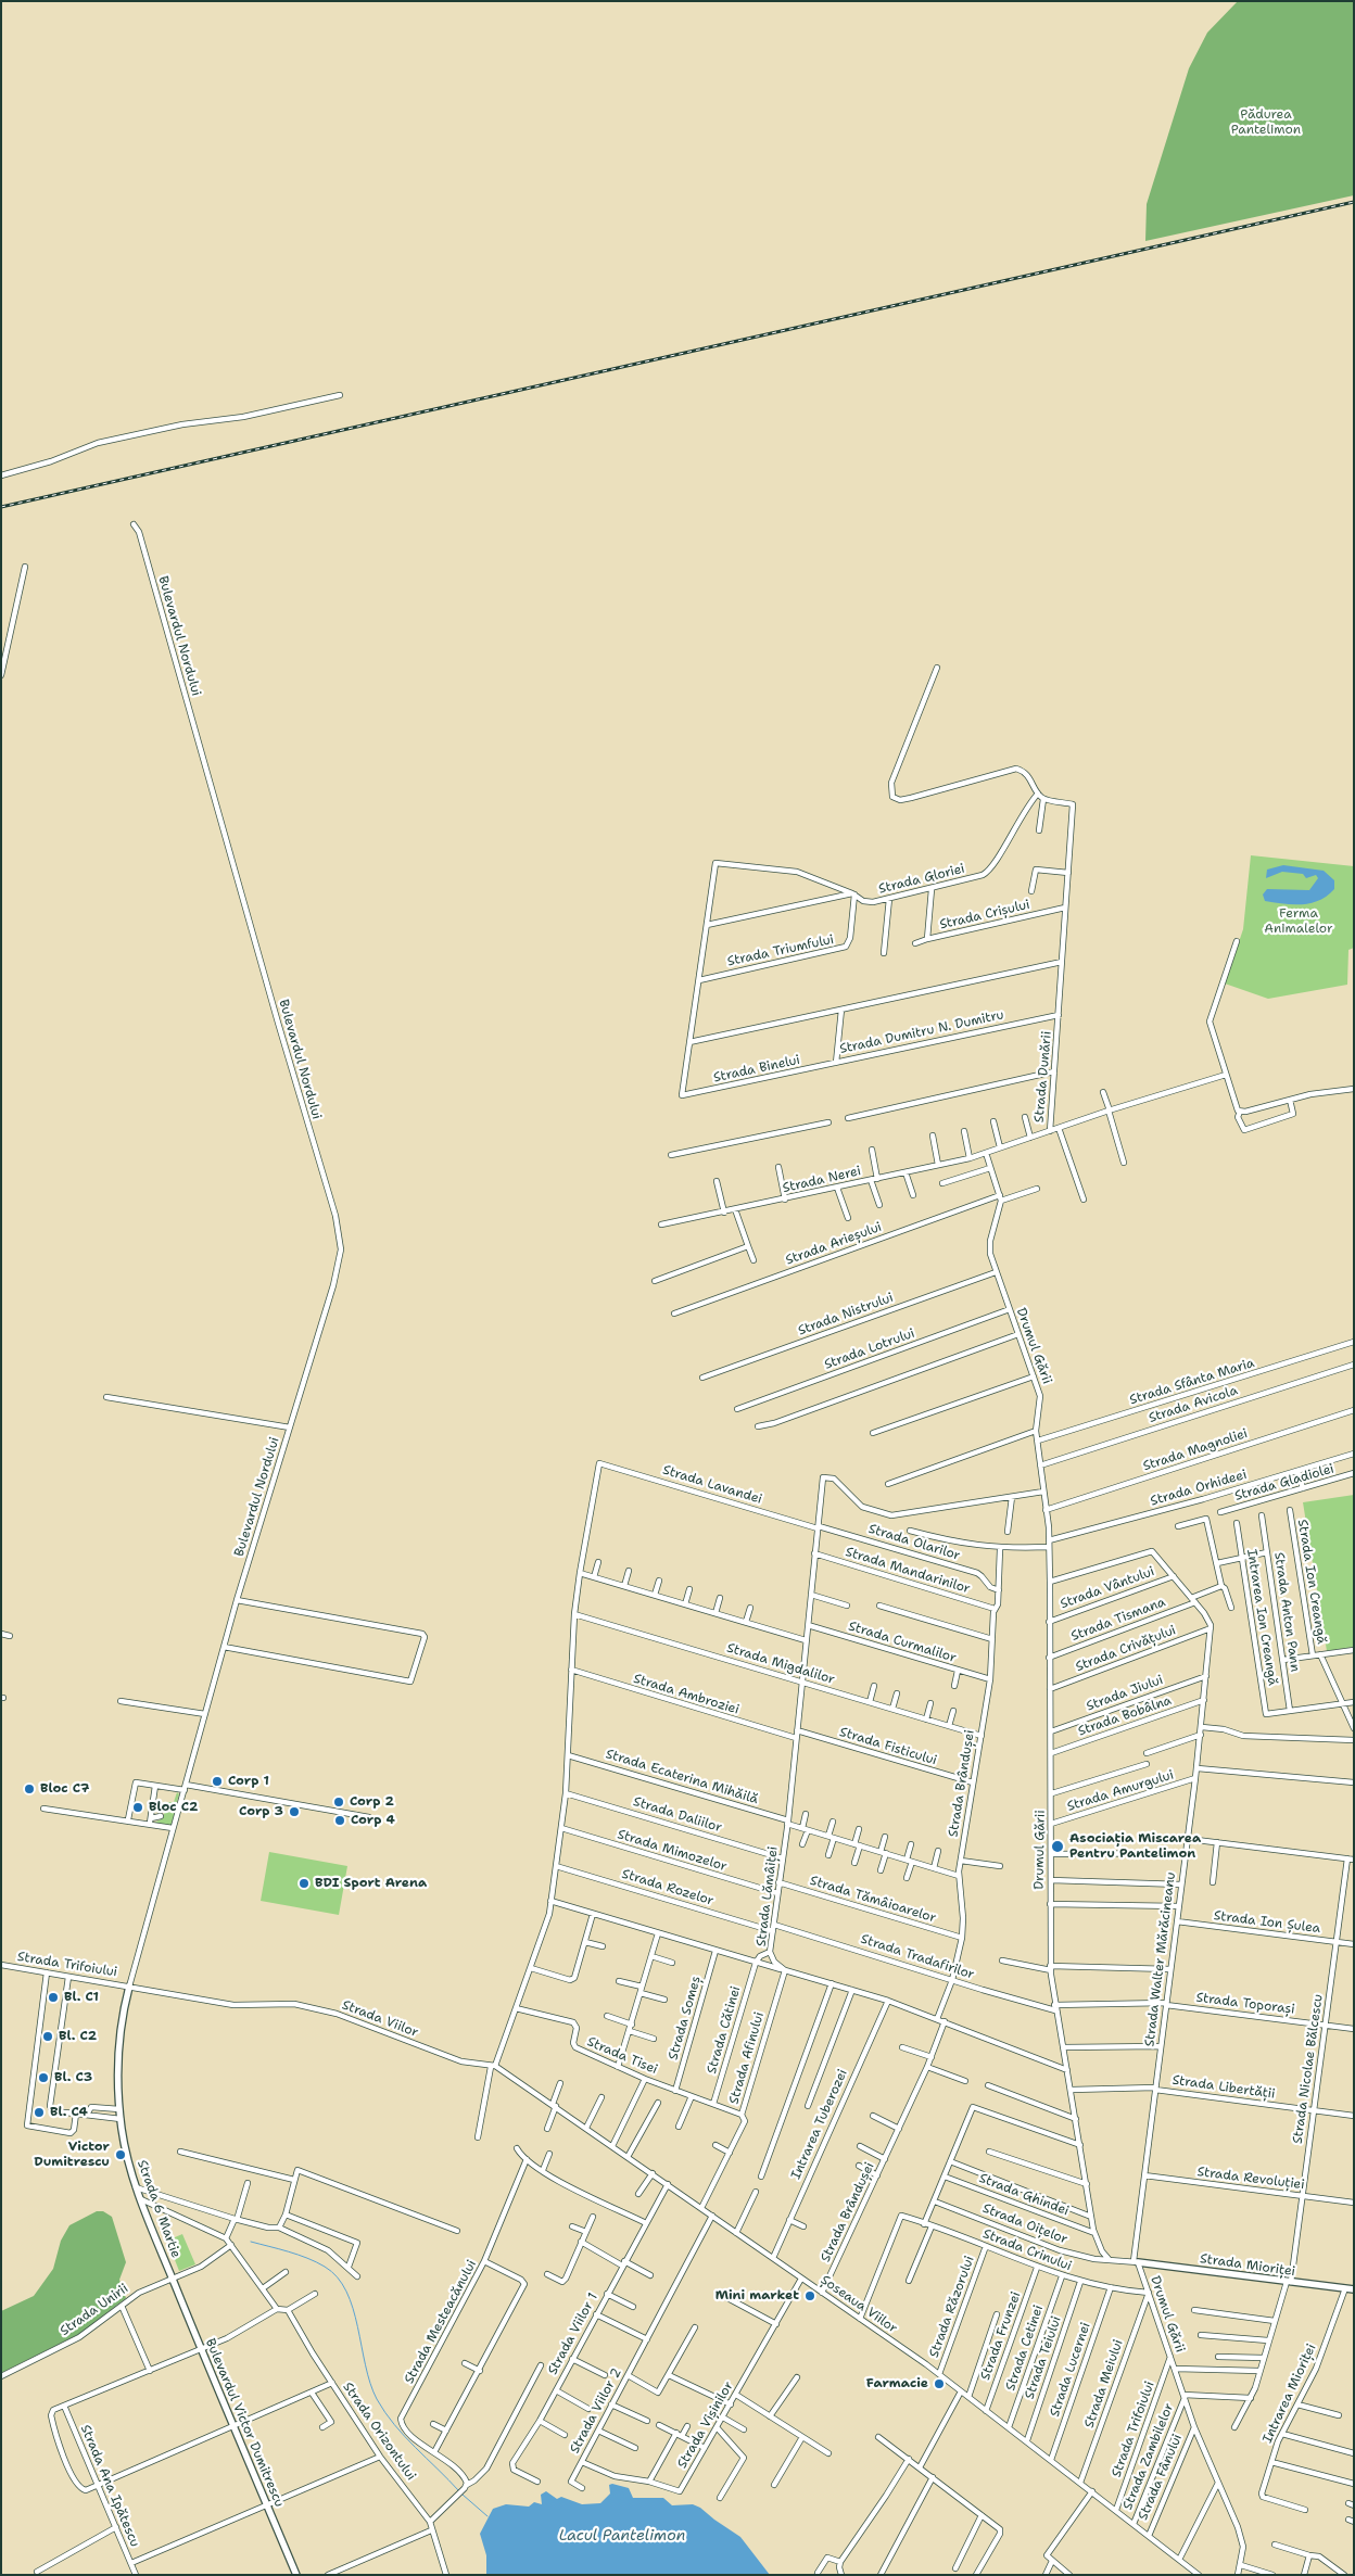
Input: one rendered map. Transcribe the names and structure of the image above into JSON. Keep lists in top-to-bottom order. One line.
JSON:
{"streets":{"street":["Bulevardul Nordului","Strada Gloriei","Strada Crișului","Strada Triumfului","Strada Dumitru N. Dumitru","Strada Binelui","Strada Dunării","Strada Nerei","Strada Arieșului","Strada Nistrului","Drumul Gării","Strada Lotrului","Strada Sfânta Maria","Strada Avicola","Strada Magnoliei","Strada Gladiolei","Strada Lavandei","Strada Orhideei","Strada Olarilor","Strada Mandarinilor","Strada Ion Creangă","Strada Vântului","Strada Anton Pann","Intrarea Ion Creangă","Strada Tismana","Strada Curmalilor","Strada Crivățului","Strada Migdalilor","Strada Jiului","Strada Ambroziei","Strada Bobâlna","Strada Fisticului","Strada Ecaterina Mihăilă","Strada Brândușei","Strada Amurgului","Strada Daliilor","Strada Mimozelor","Strada Rozelor","Strada Lămâiței","Strada Tămâioarelor","Strada Ion Șulea","Strada Tradafirilor","Strada Walter Mărăcineanu","Strada Trifoiului","Strada Toporași","Strada Someș","Strada Viilor","Strada Cătinei","Strada Tisei","Strada Afinului","Strada Nicolae Bălcescu","Strada Libertății","Intrarea Tuberozei","Strada Revoluției","Strada Ghindei","Strada 6 Martie","Strada Oițelor","Strada Crinului","Strada Mioriței","Șoseaua Viilor","Strada Răzorului","Strada Unirii","Strada Mesteacănului","Strada Viilor 1","Strada Frunzei","Strada Cetinei","Strada Teiului","Strada Lucernei","Strada Meiului","Intrarea Mioriței","Strada Viilor 2","Bulevardul Victor Dumitrescu","Strada Vișinilor","Strada Orizontului","Strada Zambilelor","Strada Fânului","Strada Ana Ipătescu"]},"crossings":[["Bulevardul Nordului","Strada Trifoiului"],["Bulevardul Nordului","Strada 6 Martie"],["Strada Gloriei","Strada Crișului"],["Strada Gloriei","Strada Triumfului"],["Strada Crișului","Strada Dunării"],["Strada Dumitru N. Dumitru","Strada Binelui"],["Strada Dumitru N. Dumitru","Strada Dunării"],["Strada Arieșului","Drumul Gării"],["Strada Nistrului","Drumul Gării"],["Drumul Gării","Strada Lotrului"],["Drumul Gării","Strada Sfânta Maria"],["Drumul Gării","Strada Avicola"],["Drumul Gării","Strada Magnoliei"],["Drumul Gării","Strada Orhideei"],["Drumul Gării","Strada Vântului"],["Drumul Gării","Strada Tismana"],["Drumul Gării","Strada Crivățului"],["Drumul Gării","Strada Jiului"],["Drumul Gării","Strada Bobâlna"],["Drumul Gării","Strada Amurgului"],["Drumul Gării","Strada Tradafirilor"],["Drumul Gării","Strada Walter Mărăcineanu"],["Drumul Gării","Strada Trifoiului"],["Drumul Gării","Strada Libertății"],["Drumul Gării","Strada Ghindei"],["Drumul Gării","Strada Oițelor"],["Drumul Gării","Strada Crinului"],["Drumul Gării","Strada Mioriței"],["Drumul Gării","Strada Meiului"],["Drumul Gării","Strada Zambilelor"],["Drumul Gării","Strada Fânului"],["Strada Lavandei","Strada Olarilor"],["Strada Lavandei","Strada Lămâiței"],["Strada Olarilor","Strada Brândușei"],["Strada Olarilor","Strada Lămâiței"],["Strada Mandarinilor","Strada Brândușei"],["Strada Mandarinilor","Strada Lămâiței"],["Strada Anton Pann","Intrarea Ion Creangă"],["Strada Curmalilor","Strada Brândușei"],["Strada Curmalilor","Strada Lămâiței"],["Strada Crivățului","Strada Walter Mărăcineanu"],["Strada Migdalilor","Strada Brândușei"],["Strada Migdalilor","Strada Lămâiței"],["Strada Jiului","Strada Walter Mărăcineanu"],["Strada Ambroziei","Strada Lămâiței"],["Strada Bobâlna","Strada Walter Mărăcineanu"],["Strada Fisticului","Strada Brândușei"],["Strada Fisticului","Strada Lămâiței"],["Strada Ecaterina Mihăilă","Strada Brândușei"],["Strada Ecaterina Mihăilă","Strada Lămâiței"],["Strada Brândușei","Strada Tămâioarelor"],["Strada Brândușei","Strada Tradafirilor"],["Strada Brândușei","Șoseaua Viilor"],["Strada Amurgului","Strada Walter Mărăcineanu"],["Strada Daliilor","Strada Lămâiței"],["Strada Mimozelor","Strada Lămâiței"],["Strada Rozelor","Strada Lămâiței"],["Strada Lămâiței","Strada Tămâioarelor"],["Strada Lămâiței","Strada Tradafirilor"],["Strada Lămâiței","Strada Afinului"],["Strada Ion Șulea","Strada Walter Mărăcineanu"],["Strada Ion Șulea","Strada Nicolae Bălcescu"],["Strada Tradafirilor","Strada Walter Mărăcineanu"],["Strada Tradafirilor","Strada Toporași"],["Strada Walter Mărăcineanu","Strada Toporași"],["Strada Walter Mărăcineanu","Strada Libertății"],["Strada Walter Mărăcineanu","Strada Revoluției"],["Strada Walter Mărăcineanu","Strada Mioriței"],["Strada Trifoiului","Strada Viilor"],["Strada Trifoiului","Strada 6 Martie"],["Strada Trifoiului","Șoseaua Viilor"],["Strada Toporași","Strada Nicolae Bălcescu"],["Strada Someș","Strada Tisei"],["Strada Viilor","Șoseaua Viilor"],["Strada Cătinei","Strada Tisei"],["Strada Tisei","Strada Afinului"],["Strada Afinului","Șoseaua Viilor"],["Strada Nicolae Bălcescu","Strada Libertății"],["Strada Nicolae Bălcescu","Strada Revoluției"],["Strada Nicolae Bălcescu","Strada Mioriței"],["Intrarea Tuberozei","Șoseaua Viilor"],["Strada 6 Martie","Strada Unirii"],["Strada 6 Martie","Bulevardul Victor Dumitrescu"],["Strada Crinului","Șoseaua Viilor"],["Strada Crinului","Strada Răzorului"],["Strada Crinului","Strada Frunzei"],["Strada Crinului","Strada Cetinei"],["Strada Crinului","Strada Teiului"],["Strada Crinului","Strada Lucernei"],["Strada Crinului","Strada Meiului"],["Strada Mioriței","Intrarea Mioriței"],["Șoseaua Viilor","Strada Răzorului"],["Șoseaua Viilor","Strada Viilor 1"],["Șoseaua Viilor","Strada Frunzei"],["Șoseaua Viilor","Strada Cetinei"],["Șoseaua Viilor","Strada Teiului"],["Șoseaua Viilor","Strada Lucernei"],["Șoseaua Viilor","Strada Meiului"],["Șoseaua Viilor","Strada Viilor 2"],["Șoseaua Viilor","Strada Vișinilor"],["Șoseaua Viilor","Strada Zambilelor"],["Șoseaua Viilor","Strada Fânului"],["Strada Unirii","Bulevardul Victor Dumitrescu"],["Strada Viilor 1","Strada Viilor 2"],["Strada Viilor 2","Strada Vișinilor"]],"water":["Lacul Pantelimon"],"parks":["Pădurea Pantelimon","Ferma Animalelor"],"places":["Corp 1","Bloc C7","Corp 2","Bloc C2","Corp 3","Corp 4","Asociația Miscarea Pentru Pantelimon","BDI Sport Arena","Bl. C1","Bl. C2","Bl. C3","Bl. C4","Victor Dumitrescu","Mini market","Farmacie"]}
